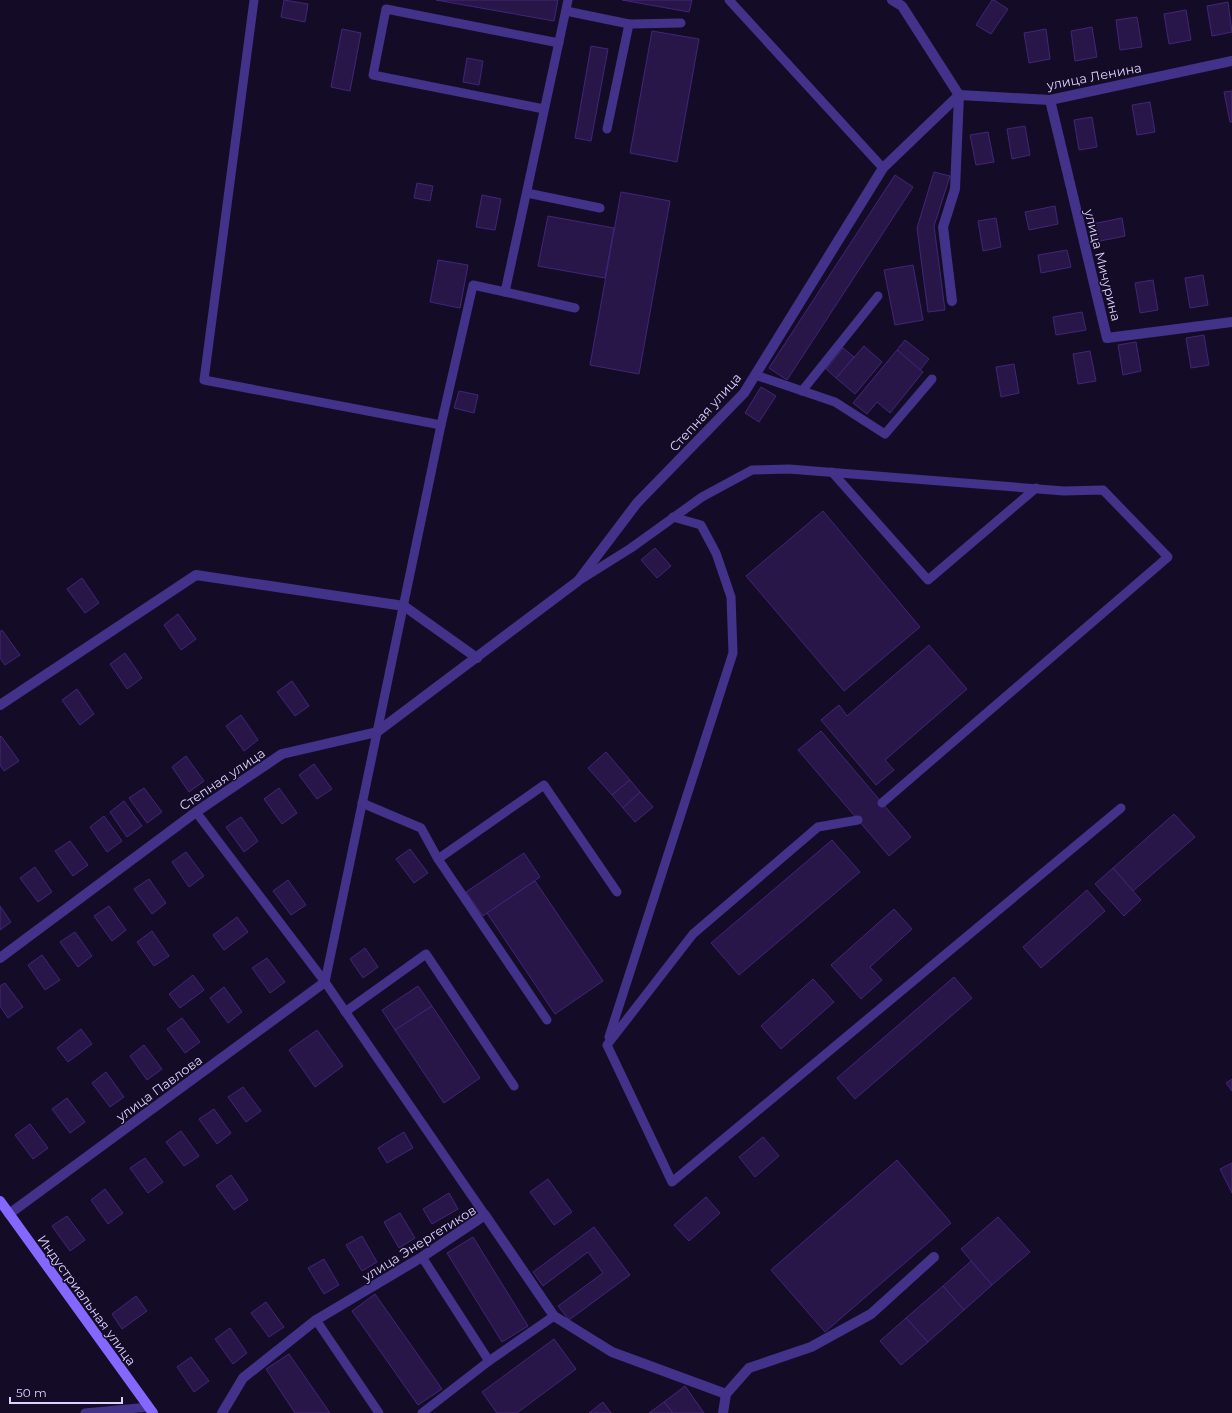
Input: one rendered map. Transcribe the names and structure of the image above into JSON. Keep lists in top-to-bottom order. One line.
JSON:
{"streets":{"street":["улица Ленина","улица Мичурина","Степная улица","улица Павлова","улица Энергетиков","Индустриальная улица"]},"crossings":[["улица Ленина","улица Мичурина"],["улица Ленина","Степная улица"],["улица Павлова","Индустриальная улица"]],"scale_bar":"50 m"}
